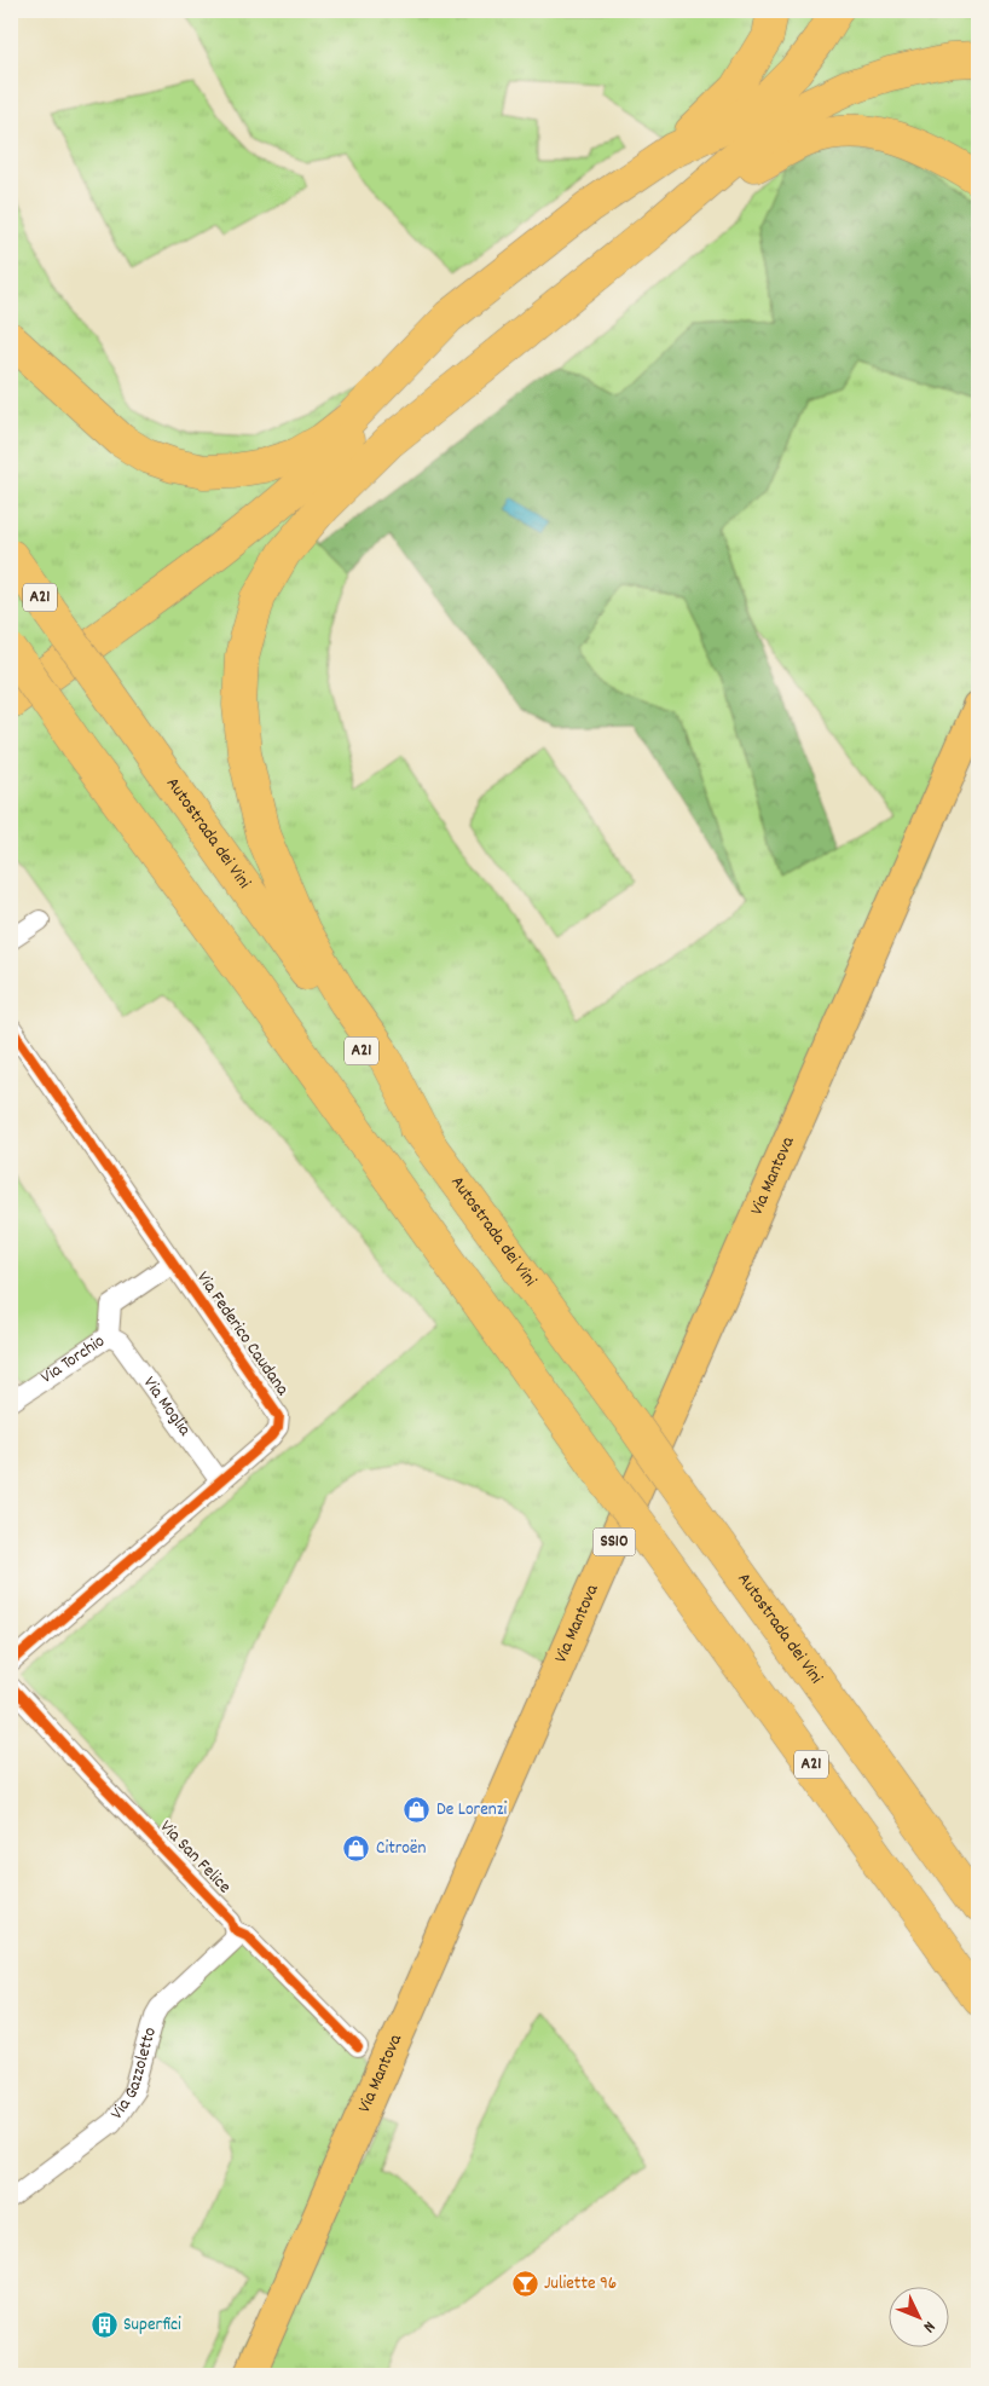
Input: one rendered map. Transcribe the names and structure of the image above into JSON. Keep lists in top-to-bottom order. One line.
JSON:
{"streets":{"highway":["A21","Autostrada dei Vini"],"main road":["Via Mantova","SS10"],"street":["Via Federico Caudana","Via Torchio","Via Moglia","Via San Felice","Via Gazzoletto"]},"crossings":[["Via Federico Caudana","Via Torchio"],["Via Federico Caudana","Via Moglia"],["Via Torchio","Via Moglia"],["Via San Felice","Via Gazzoletto"]],"places":{"shop":["De Lorenzi","Citroën"],"bar":["Juliette 96"],"building":["Superfici"]},"north":"bottom right"}
